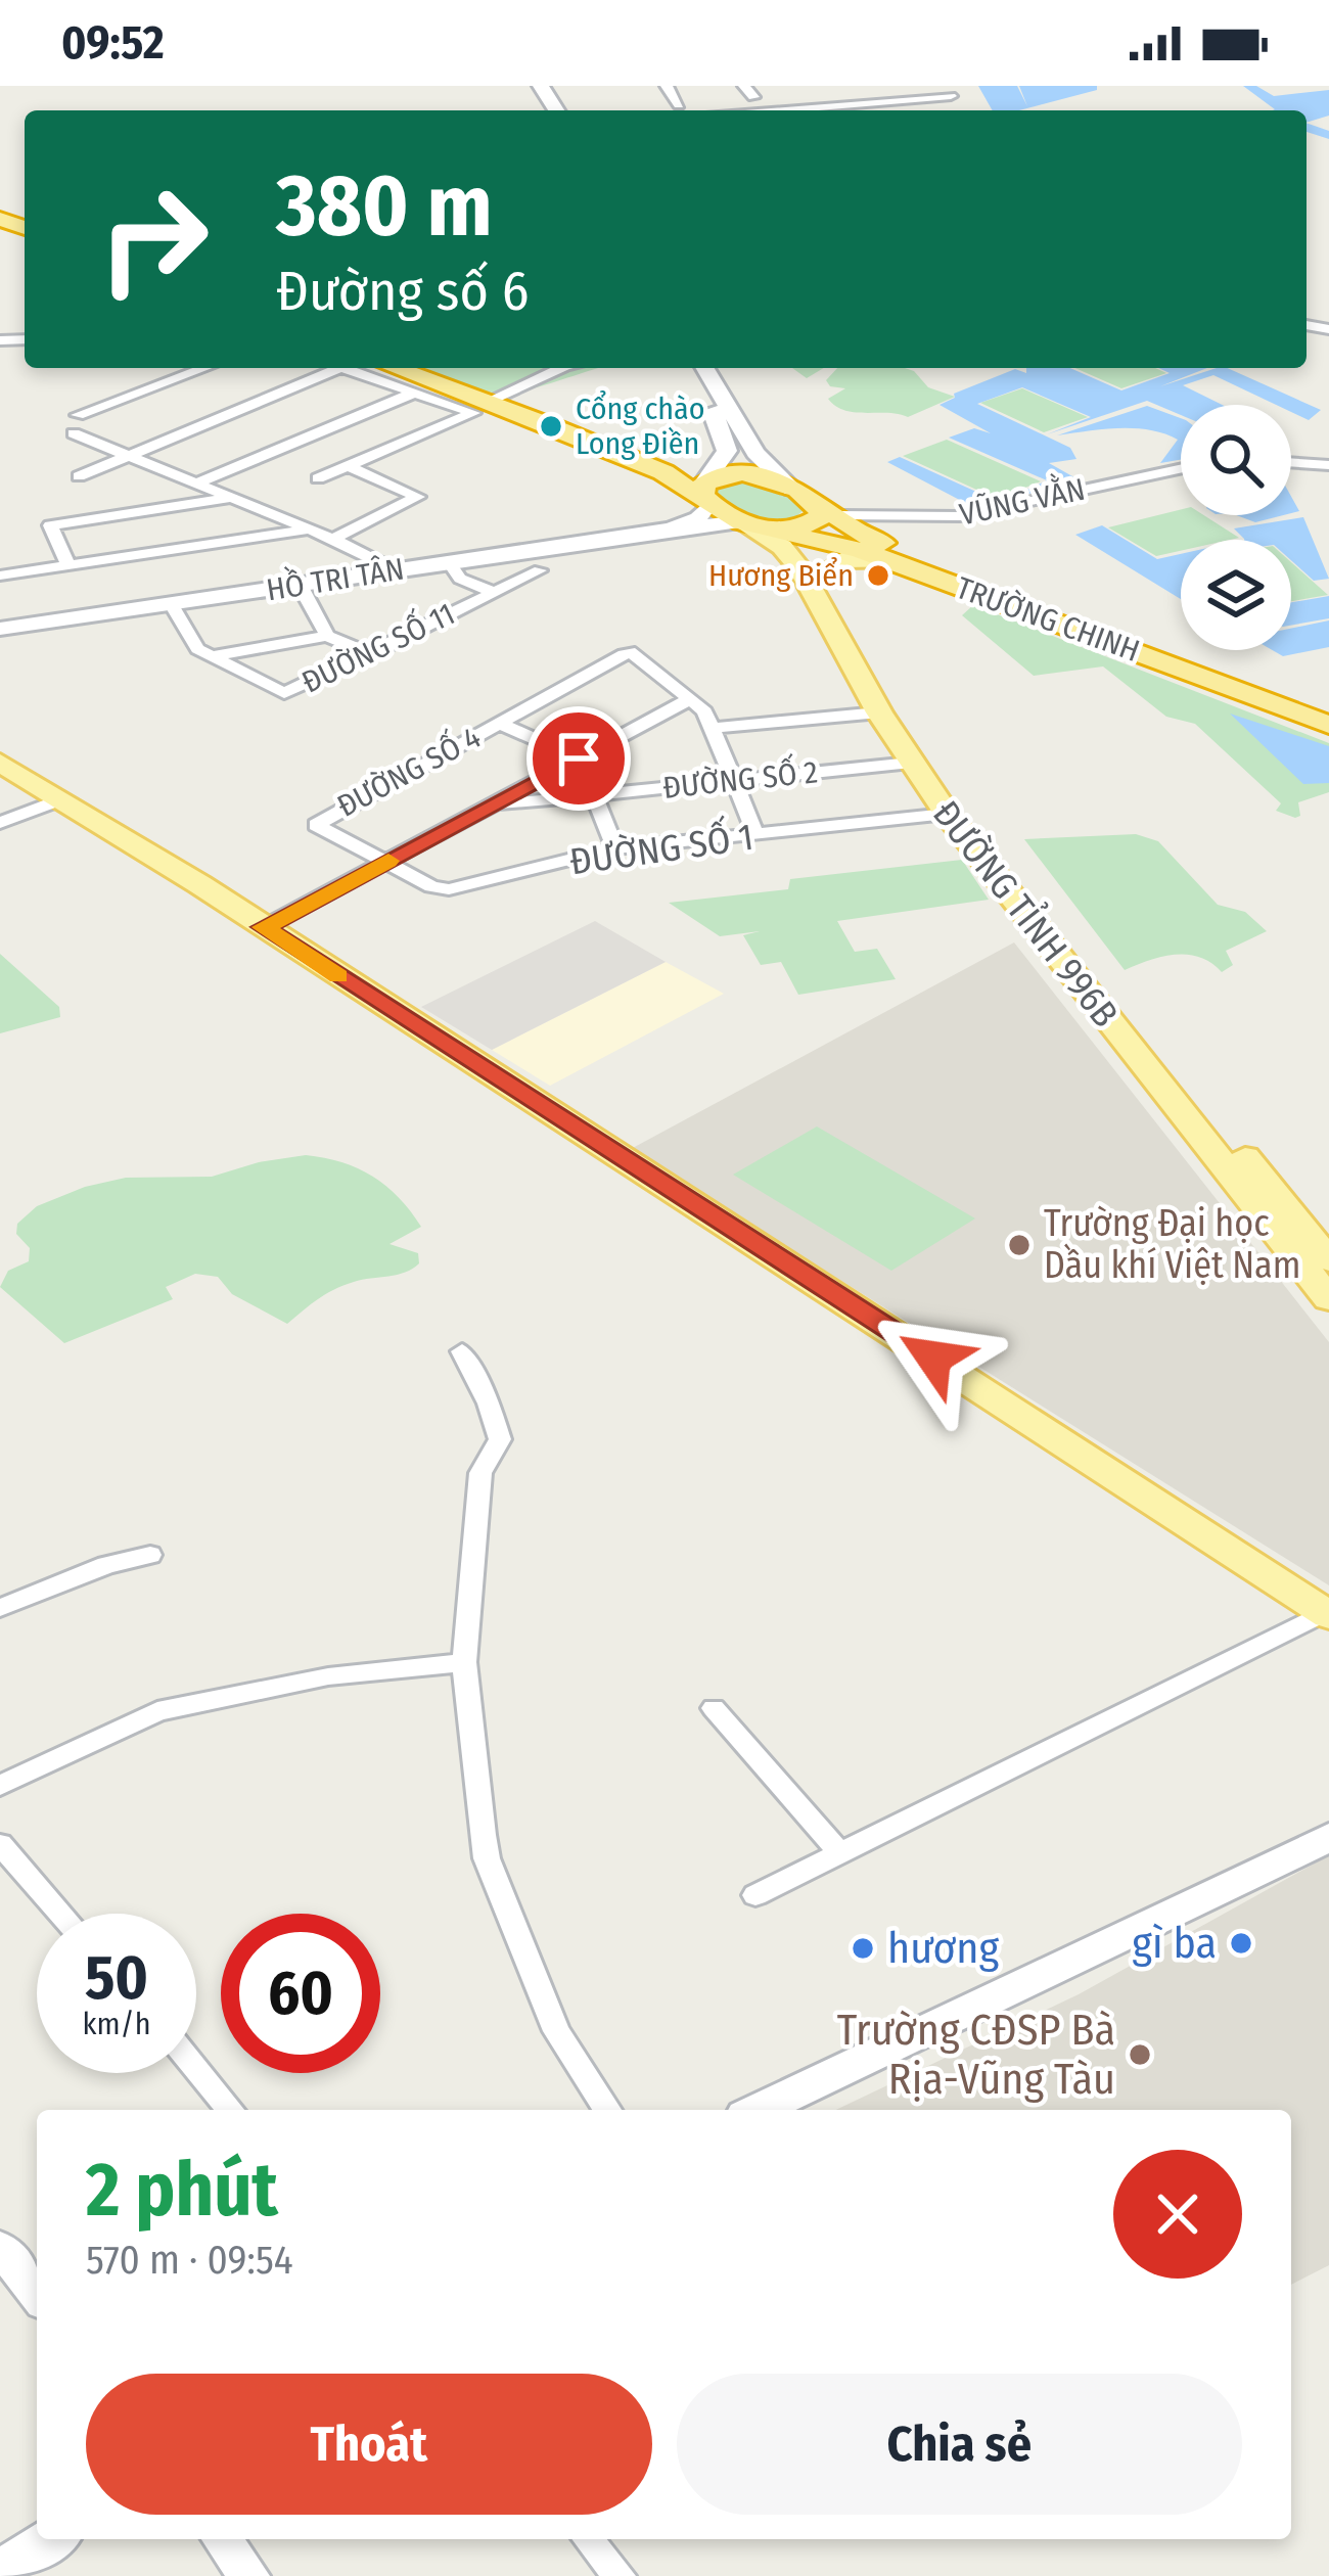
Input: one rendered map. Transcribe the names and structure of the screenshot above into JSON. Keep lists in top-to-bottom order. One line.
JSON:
{"streets":{"highway":["TRƯỜNG CHINH"],"main road":["ĐƯỜNG TỈNH 996B"],"street":["VŨNG VẰN","HỒ TRI TÂN","ĐƯỜNG SỐ 11","ĐƯỜNG SỐ 4","ĐƯỜNG SỐ 2","ĐƯỜNG SỐ 1"]},"crossings":[["VŨNG VẰN","TRƯỜNG CHINH"],["VŨNG VẰN","ĐƯỜNG TỈNH 996B"],["HỒ TRI TÂN","TRƯỜNG CHINH"],["HỒ TRI TÂN","ĐƯỜNG SỐ 11"],["HỒ TRI TÂN","ĐƯỜNG TỈNH 996B"],["TRƯỜNG CHINH","ĐƯỜNG TỈNH 996B"],["ĐƯỜNG SỐ 4","ĐƯỜNG SỐ 2"],["ĐƯỜNG SỐ 4","ĐƯỜNG SỐ 1"],["ĐƯỜNG SỐ 2","ĐƯỜNG TỈNH 996B"],["ĐƯỜNG SỐ 1","ĐƯỜNG TỈNH 996B"]],"places":["Cổng chào Long Điền","Hương Biển","Trường Đại học Dầu khí Việt Nam","gì ba","hương","Trường CĐSP Bà Rịa-Vũng Tàu"],"page":{"status":"09:52","turn":["380 m","Đường số 6"],"speed":"50 km/h","limit":"60","heading":["2 phút","570 m · 09:54"],"buttons":["Thoát","Chia sẻ"]}}
